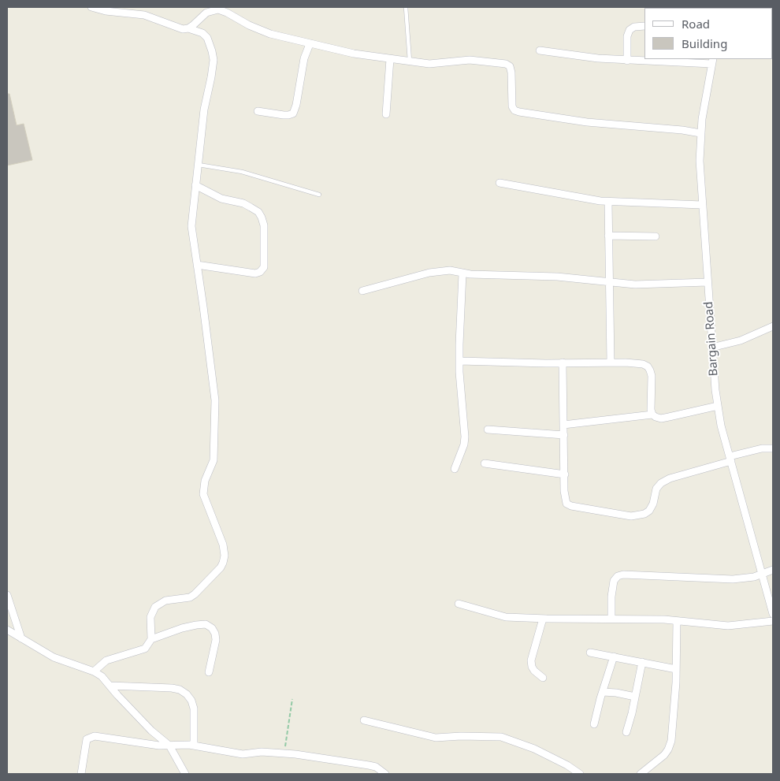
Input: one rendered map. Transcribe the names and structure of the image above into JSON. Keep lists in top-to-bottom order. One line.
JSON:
{"streets":{"street":["Bargain Road"]},"legend":["Road","Building"]}
